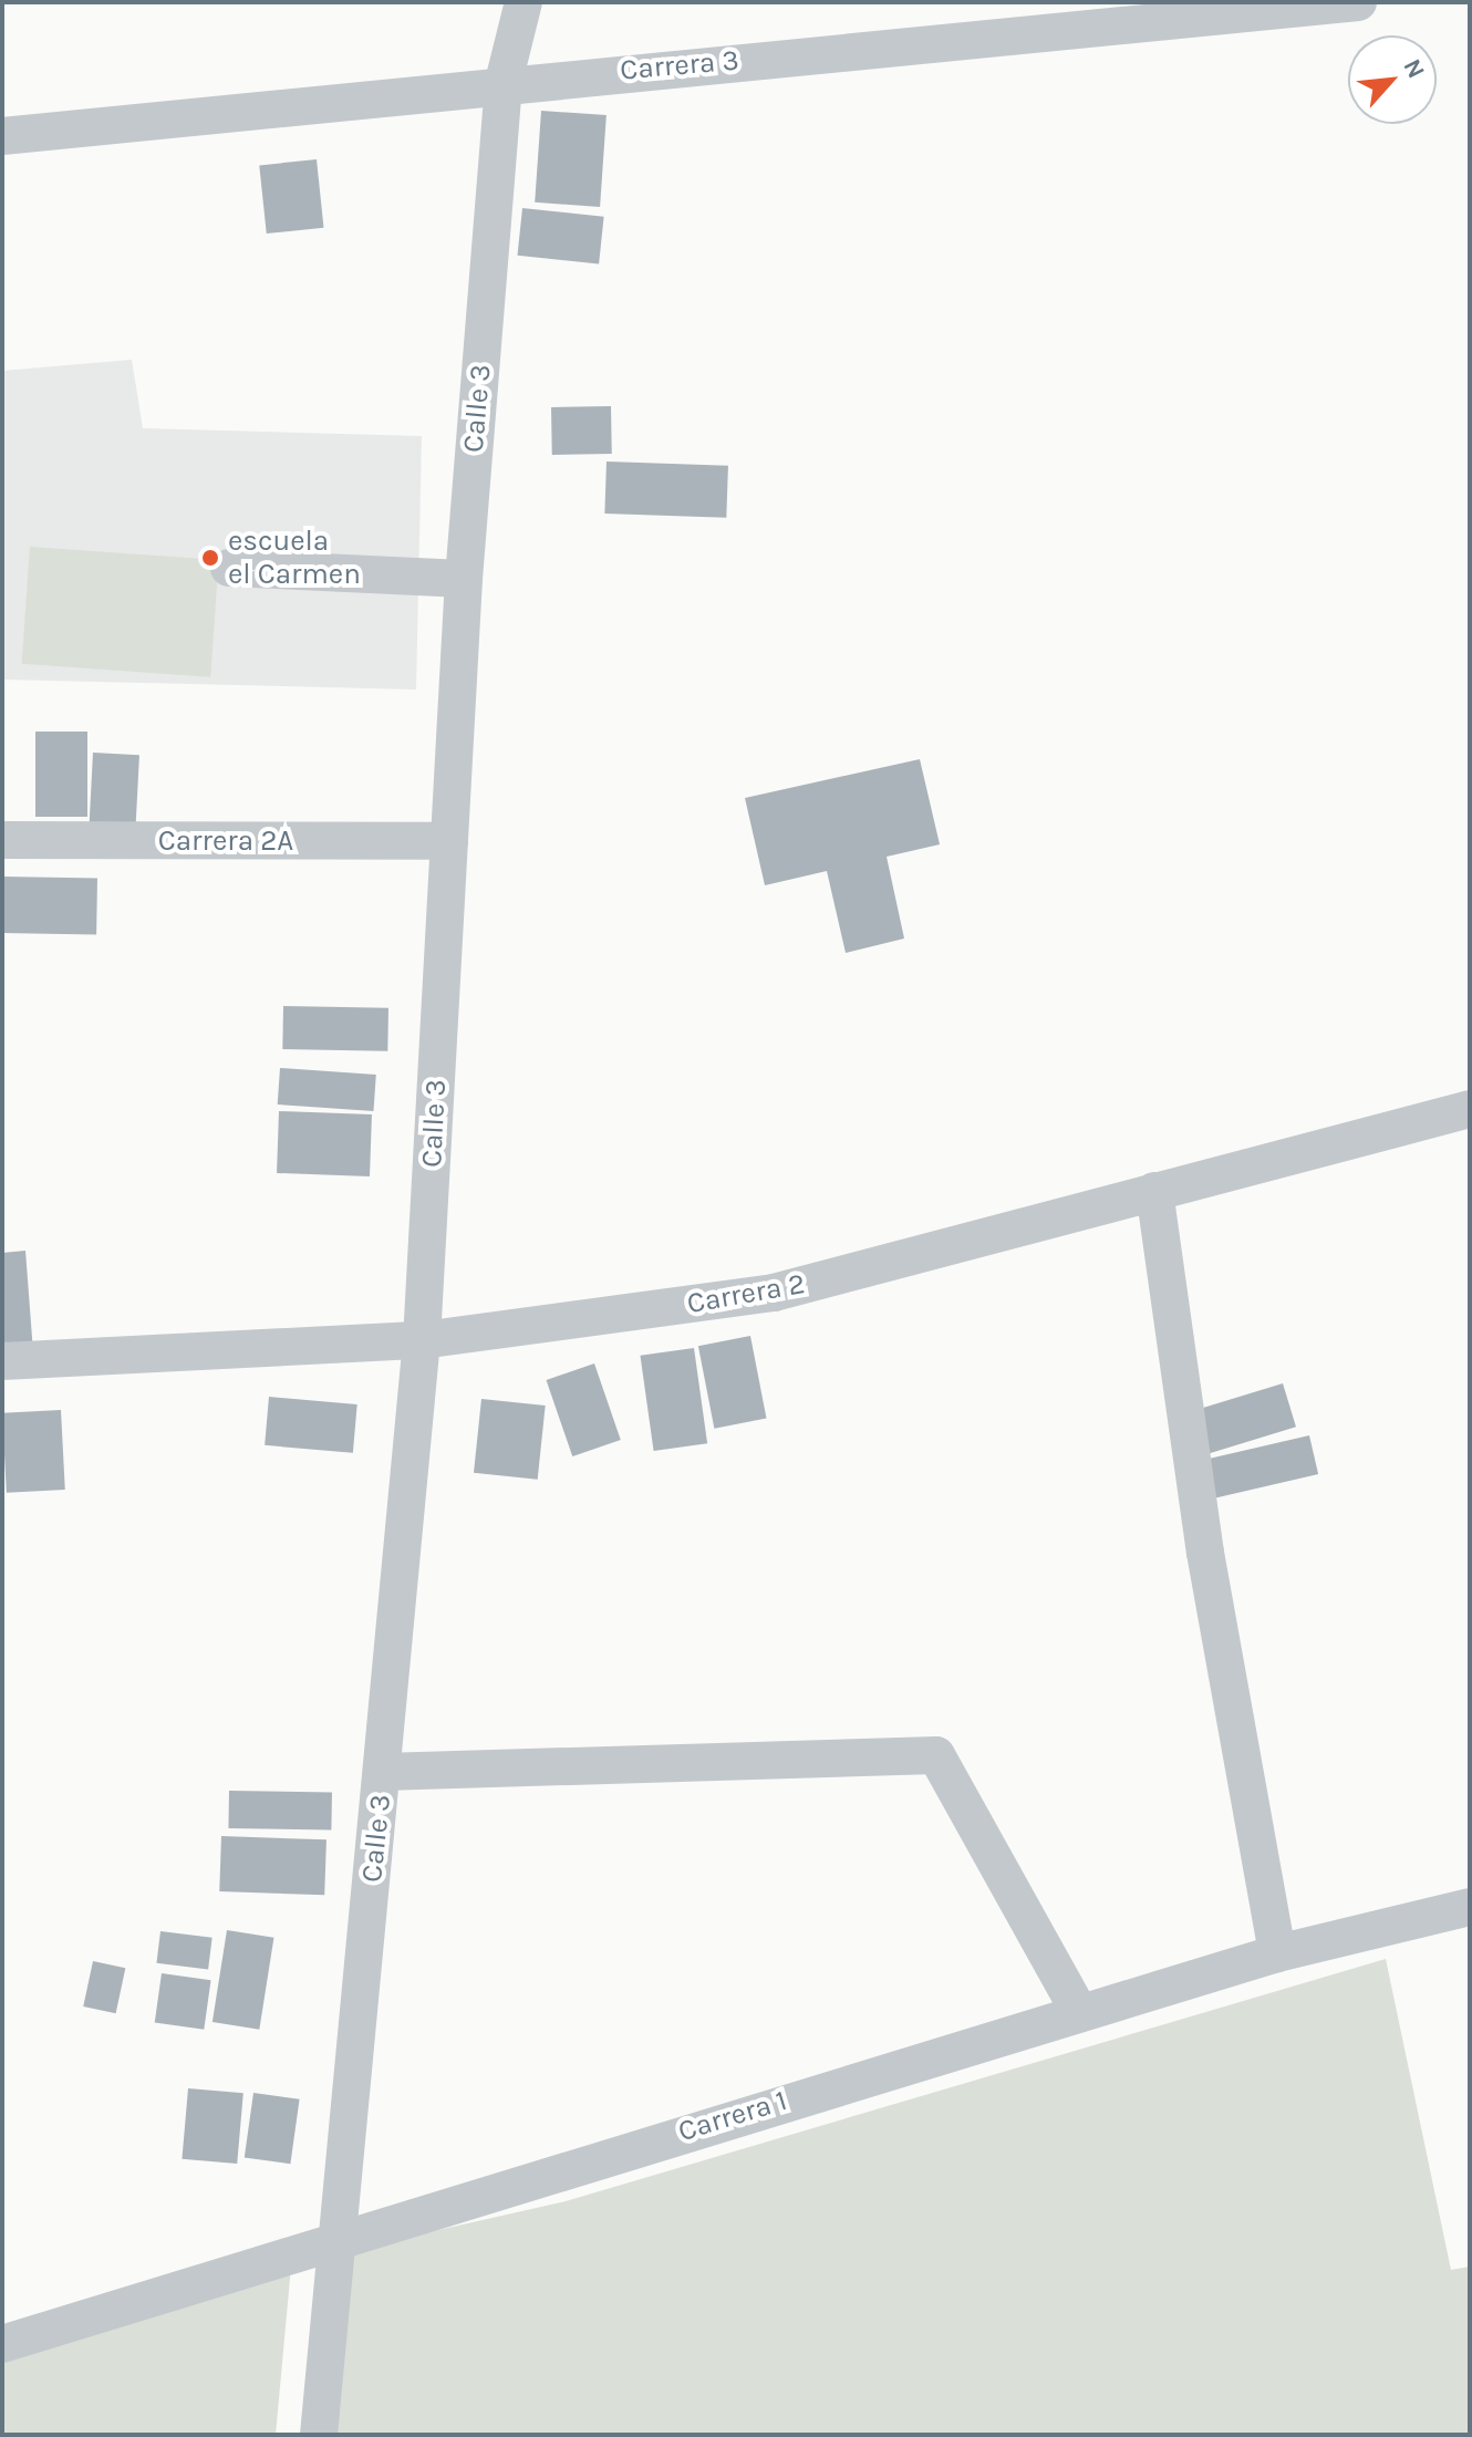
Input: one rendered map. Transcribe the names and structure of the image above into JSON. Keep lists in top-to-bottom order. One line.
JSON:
{"streets":{"street":["Carrera 3","Calle 3","Carrera 2A","Carrera 2","Carrera 1"]},"crossings":[["Carrera 3","Calle 3"],["Calle 3","Carrera 2A"],["Calle 3","Carrera 2"],["Calle 3","Carrera 1"]],"places":["escuela el Carmen"],"north":"top right"}
